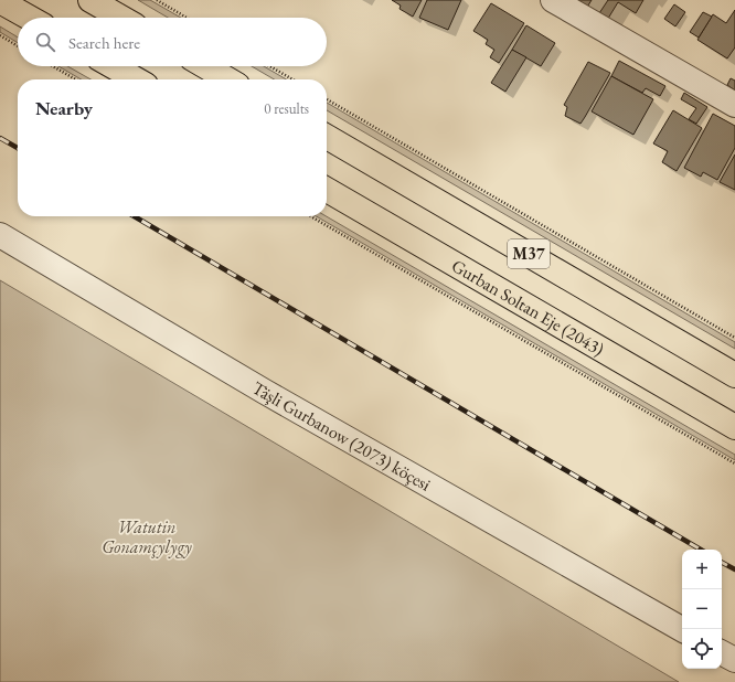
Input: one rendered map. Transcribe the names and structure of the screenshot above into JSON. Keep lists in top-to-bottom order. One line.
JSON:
{"streets":{"highway":["M37","Gurban Soltan Eje (2043)"],"street":["Täşli Gurbanow (2073) köçesi"]},"parks":["Watutin Gonamçylygy"],"page":{"search":"Search here","heading":["Nearby","0 results"],"map_buttons":["+","−"]}}
